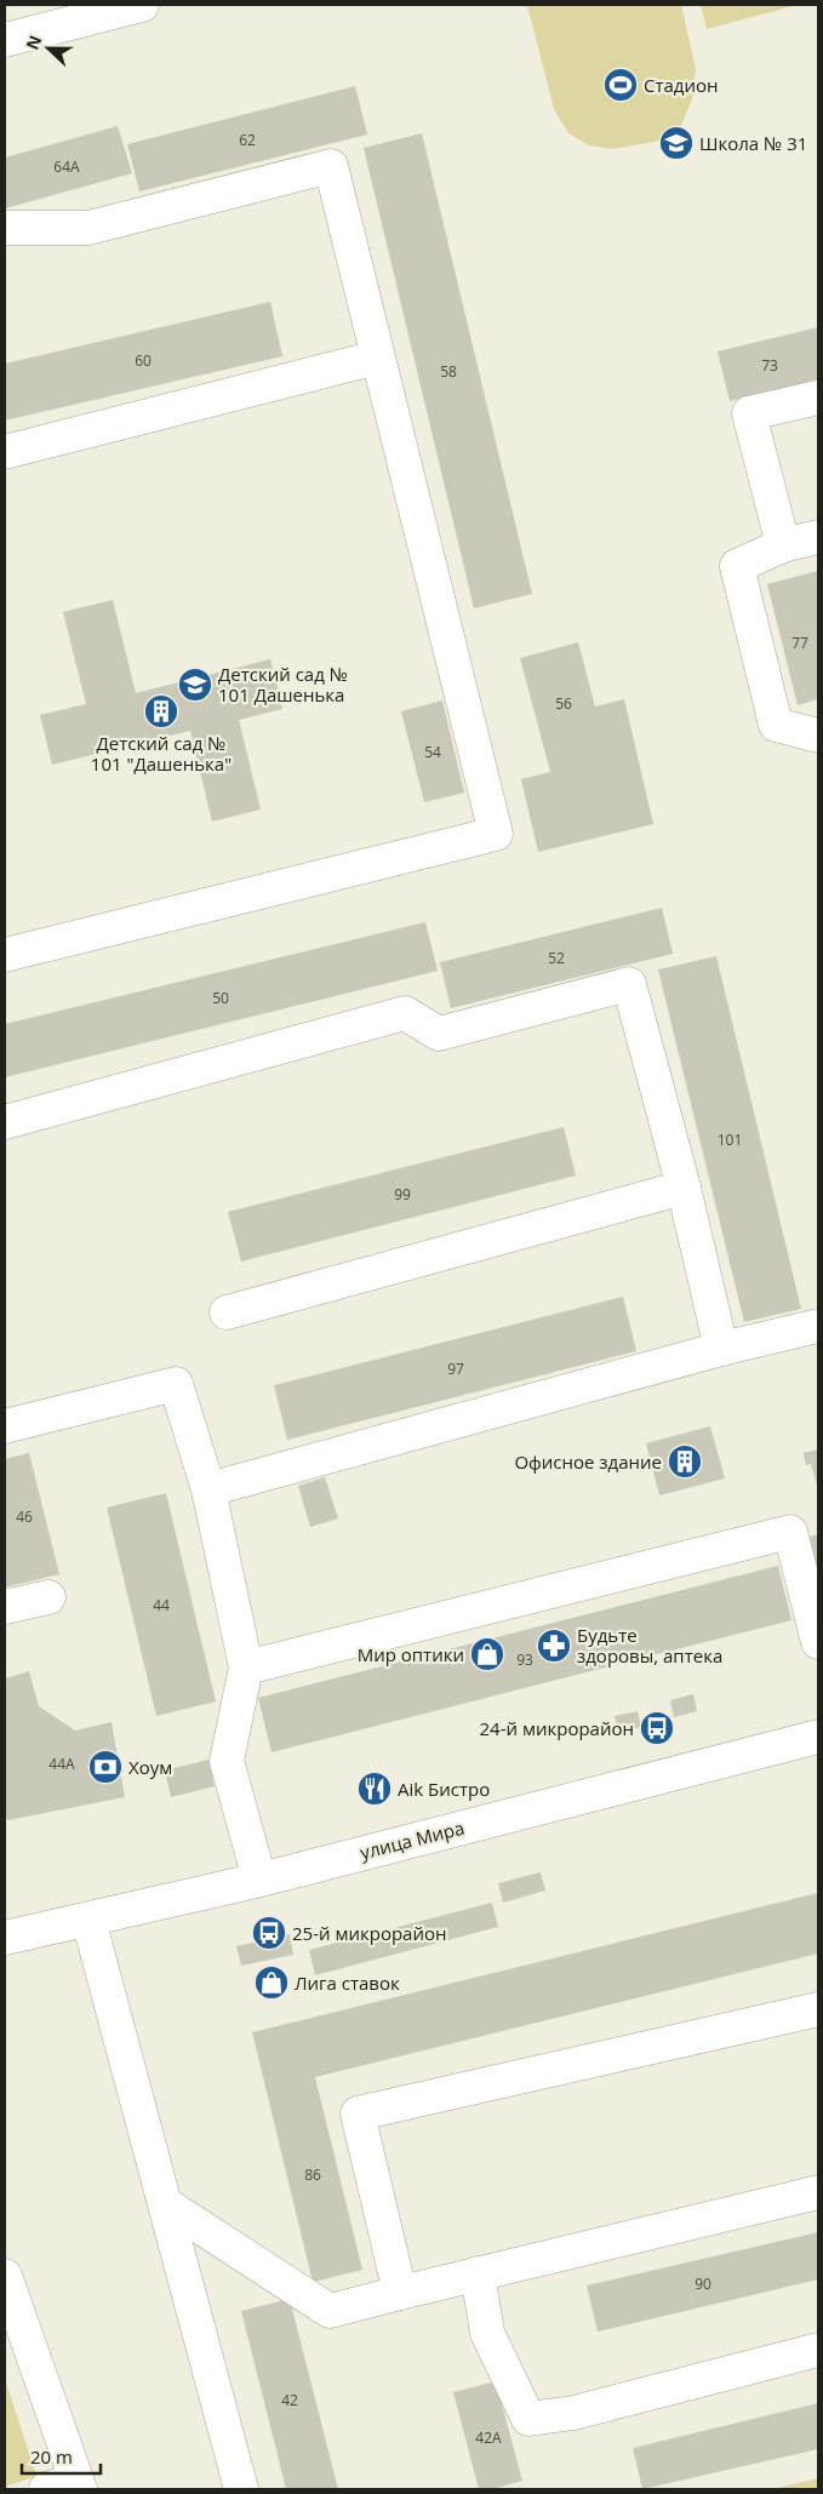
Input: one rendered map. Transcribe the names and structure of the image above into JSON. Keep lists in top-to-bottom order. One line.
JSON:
{"streets":{"street":["улица Мира"]},"places":{"sports":["Стадион"],"school or university":["Школа № 31","Детский сад № 101 Дашенька"],"building":["Детский сад № 101 \"Дашенька\"","Офисное здание"],"pharmacy":["Будьте здоровы, аптека"],"shop":["Мир оптики","Лига ставок"],"bus stop":["24-й микрорайон","25-й микрорайон"],"bank":["Хоум"],"restaurant":["Aik Бистро"]},"house_numbers":["62","64А","60","73","58","77","56","54","52","50","101","99","97","46","44","93","44А","86","90","42","42А"],"scale_bar":"20 m","north":"left"}
